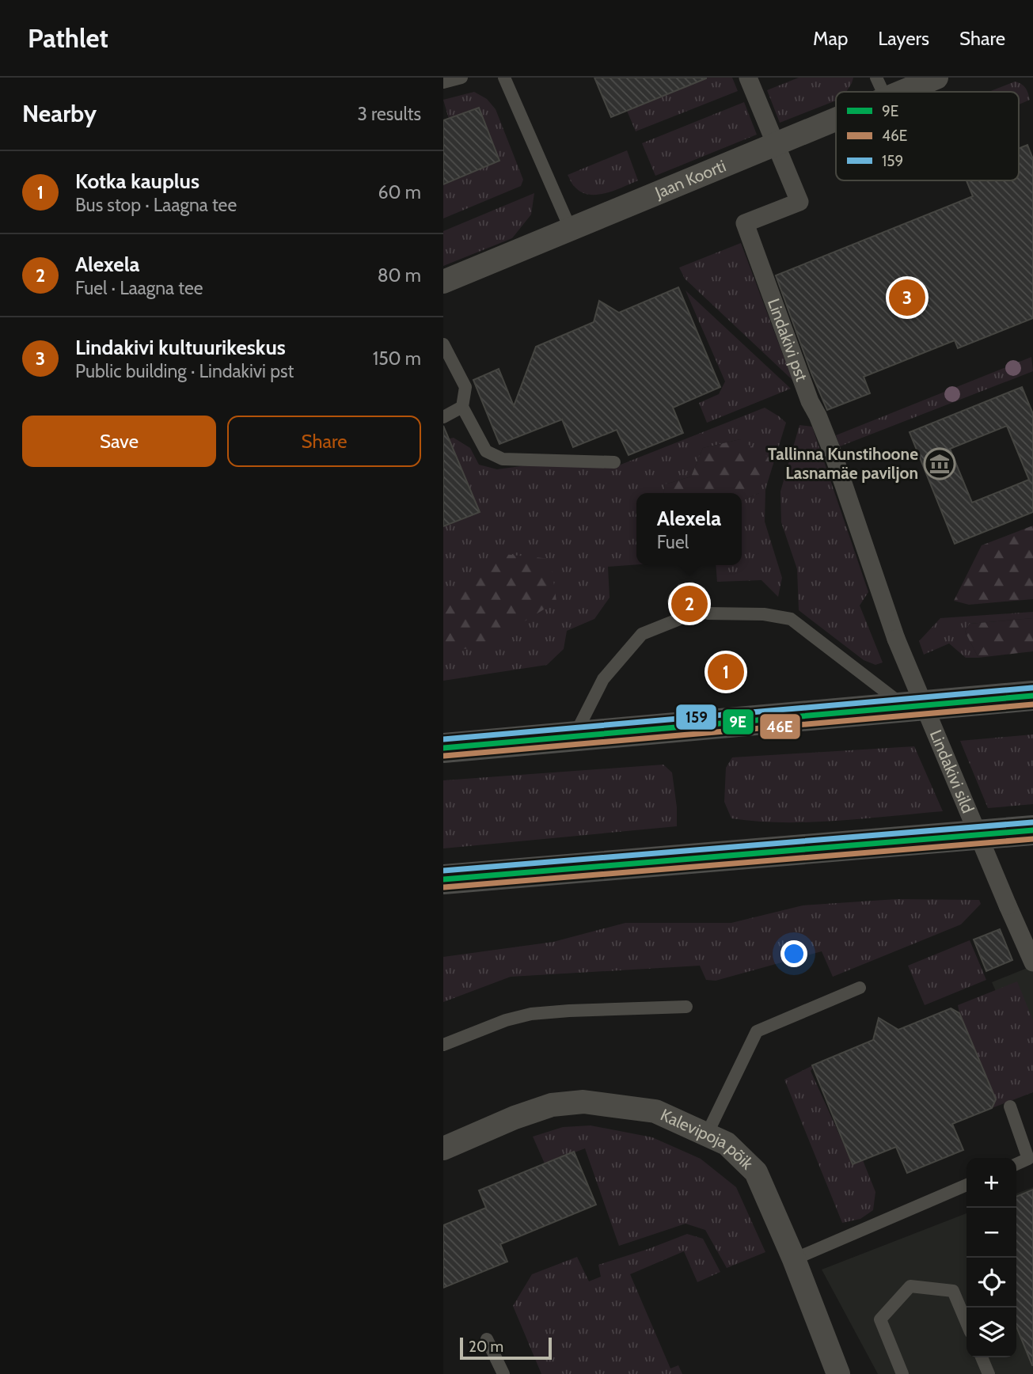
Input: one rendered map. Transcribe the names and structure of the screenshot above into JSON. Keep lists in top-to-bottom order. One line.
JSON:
{"streets":{"street":["Jaan Koorti","Lindakivi pst","Lindakivi sild","Kalevipoja põik"]},"crossings":[["Jaan Koorti","Lindakivi pst"],["Lindakivi pst","Lindakivi sild"]],"places":{"museum":["Tallinna Kunstihoone Lasnamäe paviljon"]},"lines":["transit line 159","transit line 9E","transit line 46E"],"legend":["9E","46E","159"],"scale_bar":"20 m","page":{"header":"Pathlet","nav":["Map","Layers","Share"],"heading":["Nearby","3 results"],"list":[{"mark":"1","name":"Kotka kauplus","note":"Bus stop · Laagna tee","value":"60 m"},{"mark":"2","name":"Alexela","note":"Fuel · Laagna tee","value":"80 m"},{"mark":"3","name":"Lindakivi kultuurikeskus","note":"Public building · Lindakivi pst","value":"150 m"}],"pins":["3","2","1"],"buttons":["Save","Share"],"popup":["Alexela","Fuel"],"map_buttons":["+","−"],"scale":"20 m"}}
